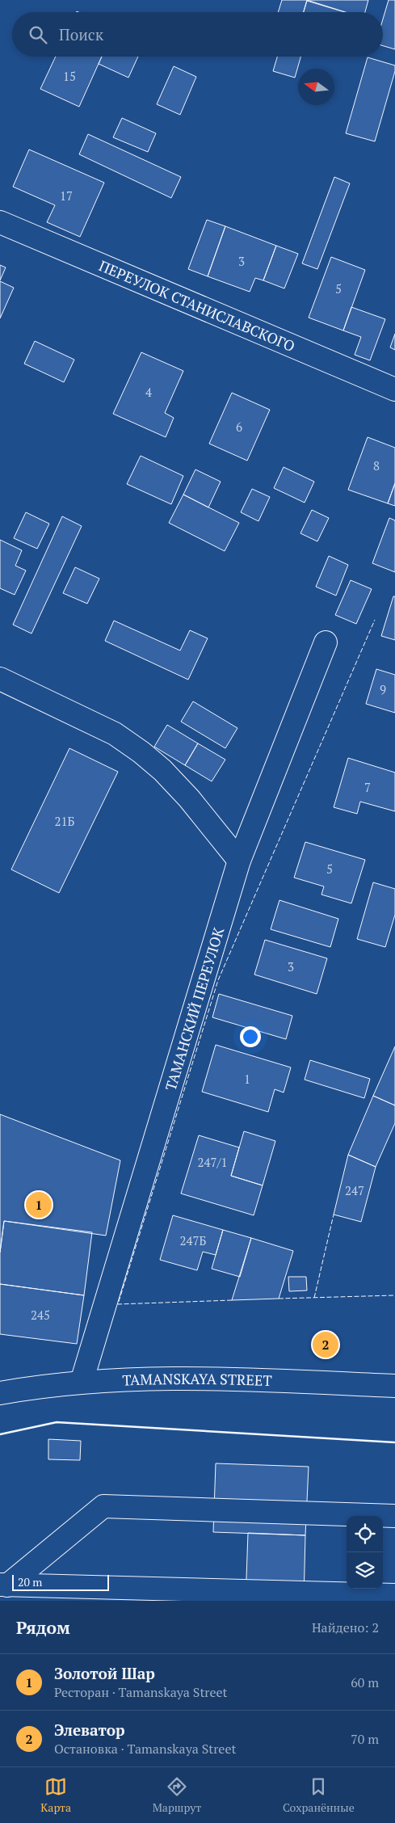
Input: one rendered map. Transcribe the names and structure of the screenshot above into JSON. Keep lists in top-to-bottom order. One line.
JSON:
{"streets":{"street":["ПЕРЕУЛОК СТАНИСЛАВСКОГО","ТАМАНСКИЙ ПЕРЕУЛОК","TAMANSKAYA STREET"]},"crossings":[["ТАМАНСКИЙ ПЕРЕУЛОК","TAMANSKAYA STREET"]],"house_numbers":["15","17","3","5","4","6","8","9","7","21Б","5","3","1","247/1","247","247Б","245"],"scale_bar":"20 m","north":"left","page":{"search":"Поиск","pins":["1","2"],"scale":"20 m","heading":["Рядом","Найдено: 2"],"list":[{"mark":"1","name":"Золотой Шар","note":"Ресторан · Tamanskaya Street","value":"60 m"},{"mark":"2","name":"Элеватор","note":"Остановка · Tamanskaya Street","value":"70 m"}],"nav":["Карта","Маршрут","Сохранённые"]}}
